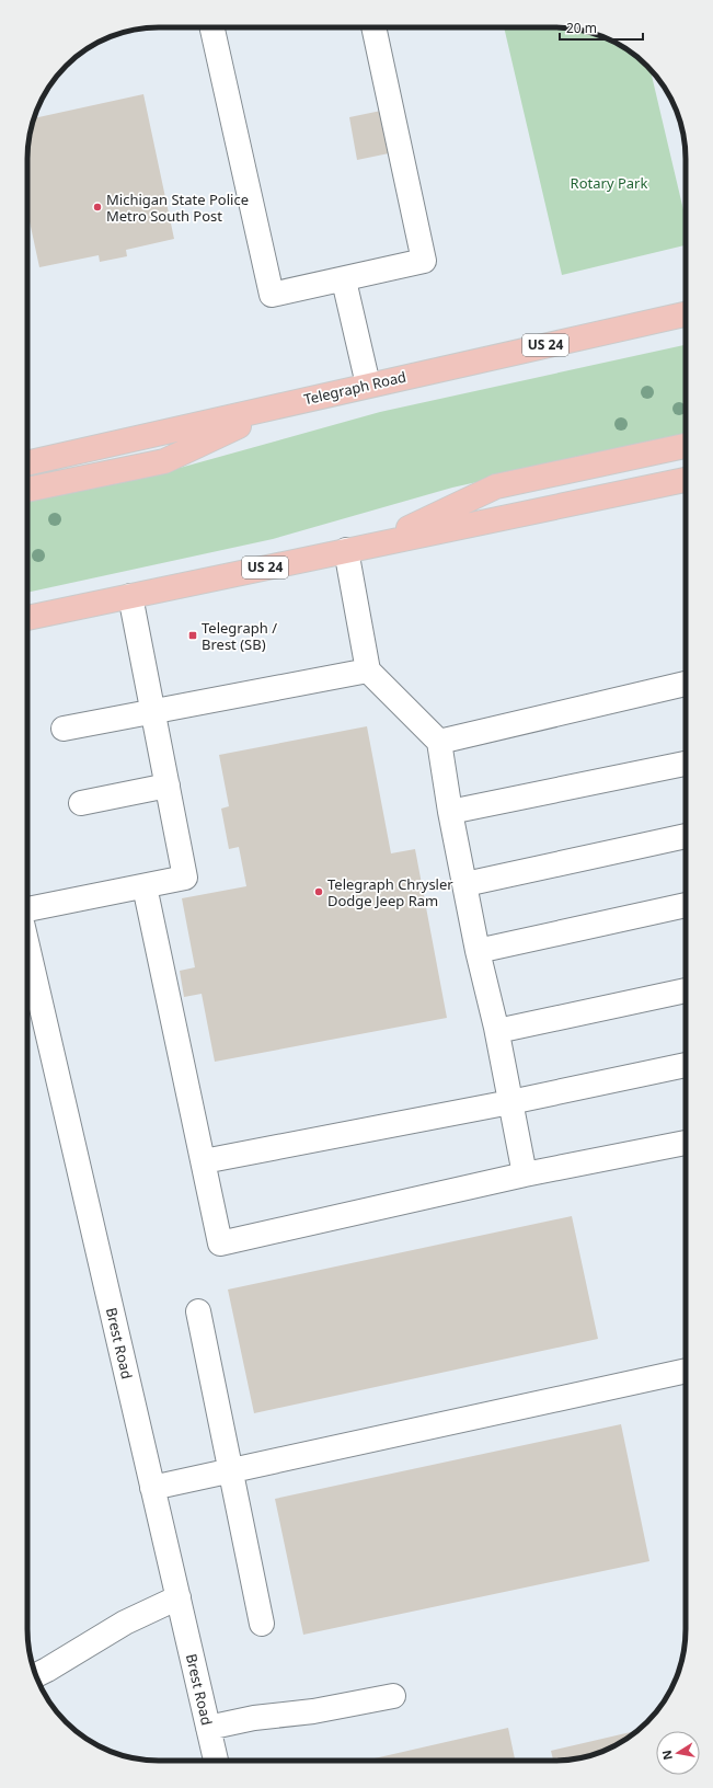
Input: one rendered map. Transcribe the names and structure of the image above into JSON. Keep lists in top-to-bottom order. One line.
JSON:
{"streets":{"main road":["US 24","Telegraph Road"],"street":["Brest Road"]},"parks":["Rotary Park"],"places":{"other":["Michigan State Police Metro South Post","Telegraph Chrysler Dodge Jeep Ram"],"transit":["Telegraph / Brest (SB)"]},"scale_bar":"20 m","north":"left"}
